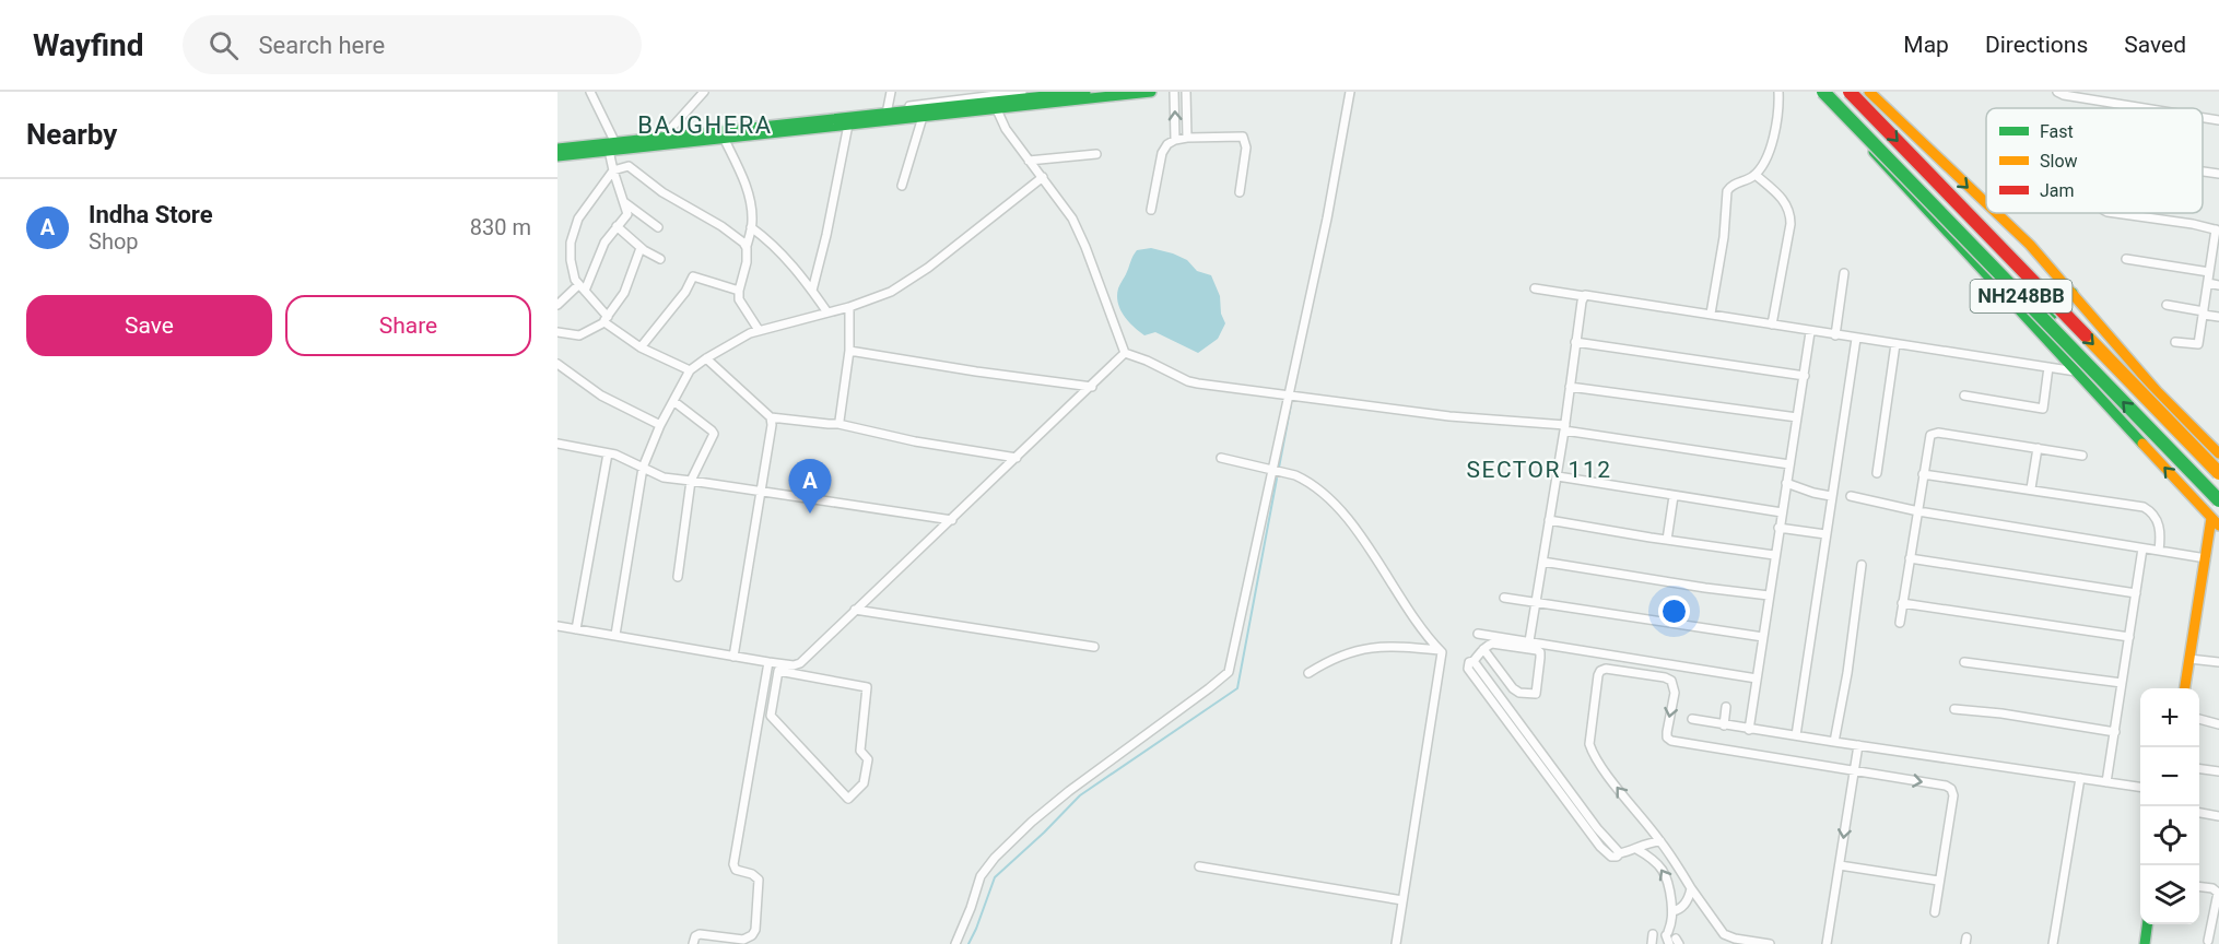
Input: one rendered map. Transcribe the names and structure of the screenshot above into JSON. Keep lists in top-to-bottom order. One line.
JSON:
{"streets":{"main road":["NH248BB"]},"districts":["BAJGHERA","SECTOR 112"],"legend":["Fast","Slow","Jam"],"page":{"header":"Wayfind","search":"Search here","nav":["Map","Directions","Saved"],"heading":"Nearby","list":[{"mark":"A","name":"Indha Store","note":"Shop","value":"830 m"}],"buttons":["Save","Share"],"pins":"A","map_buttons":["+","−"]}}
